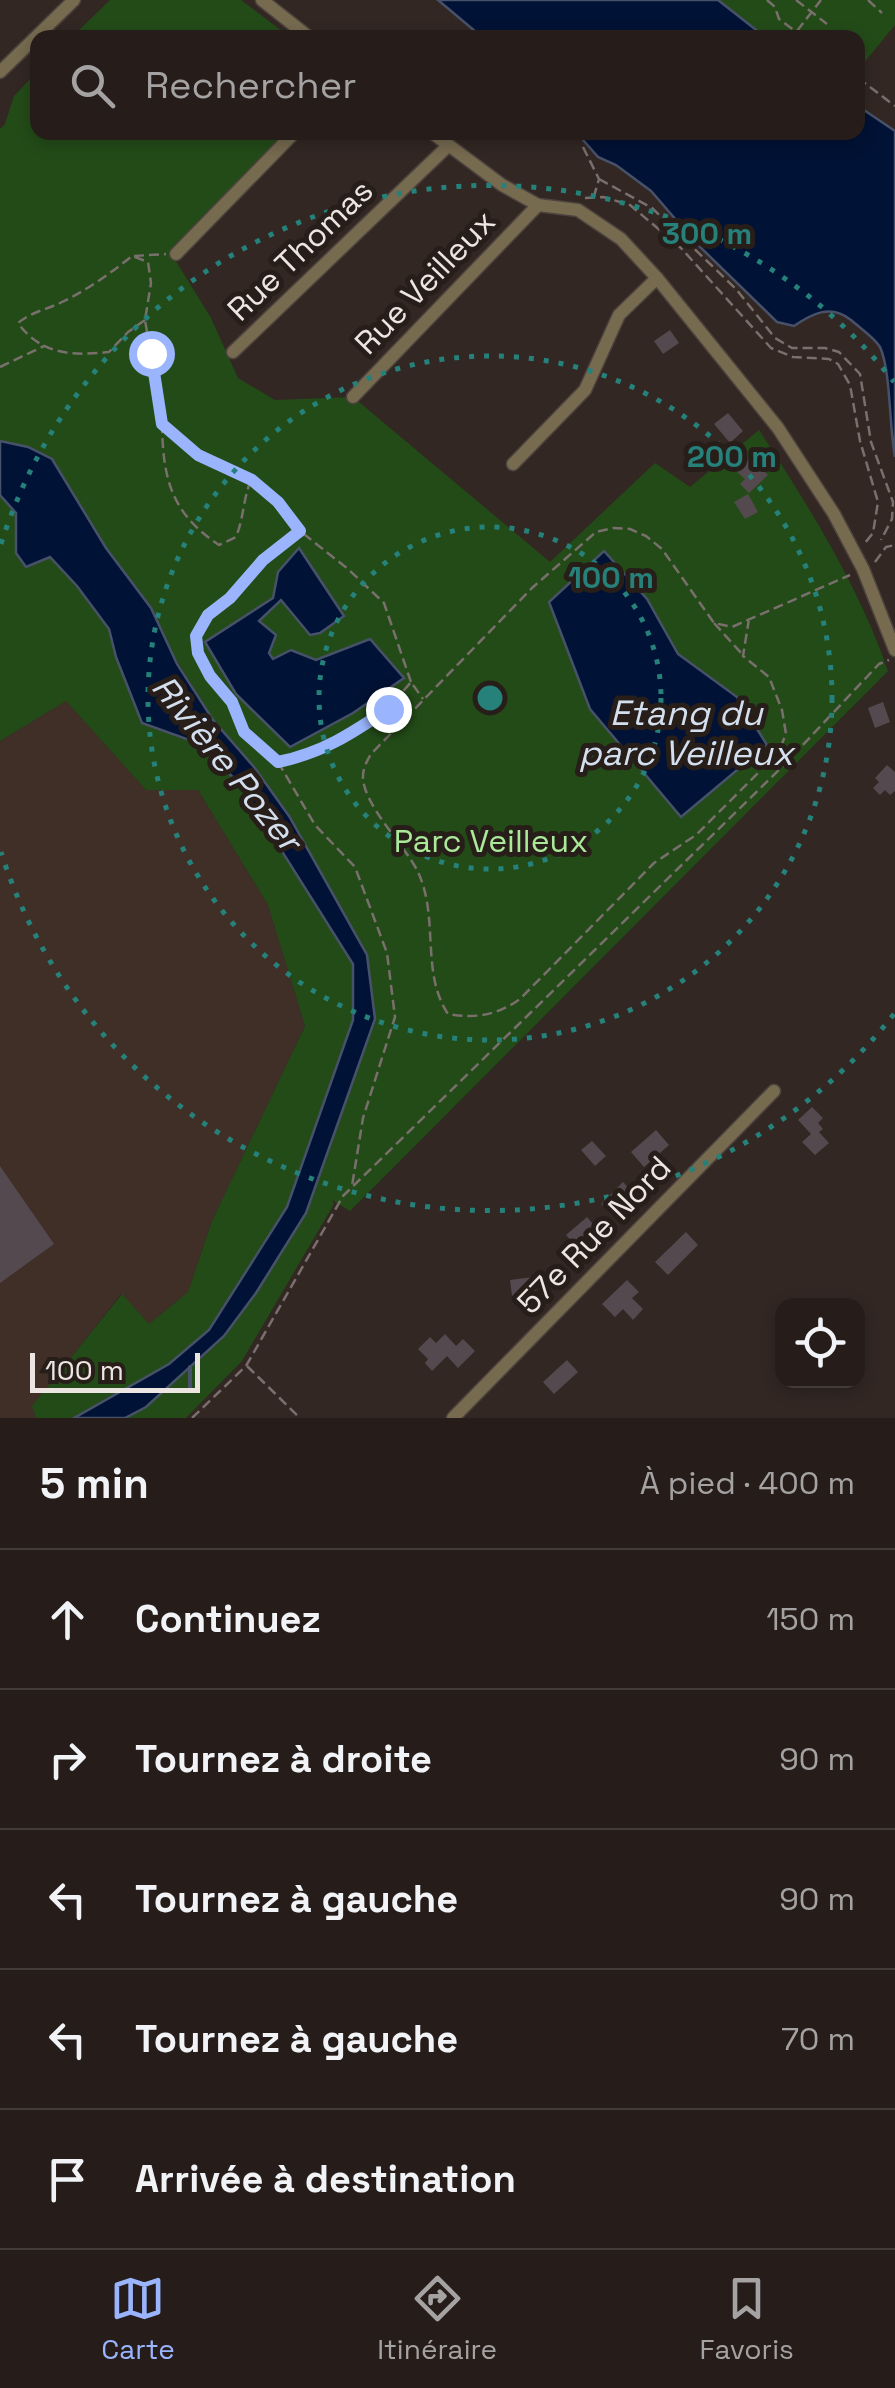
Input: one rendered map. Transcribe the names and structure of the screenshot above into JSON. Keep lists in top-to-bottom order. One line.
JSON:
{"streets":{"street":["Rue Thomas","Rue Veilleux","57e Rue Nord"]},"water":["Etang du parc Veilleux","Rivière Pozer"],"parks":["Parc Veilleux"],"scale_bar":"100 m","page":{"search":"Rechercher","scale":"100 m","heading":["5 min","À pied · 400 m"],"list":[["Continuez","150 m"],["Tournez à droite","90 m"],["Tournez à gauche","90 m"],["Tournez à gauche","70 m"],"Arrivée à destination"],"nav":["Carte","Itinéraire","Favoris"]},"rings":["300 m","200 m","100 m"]}
